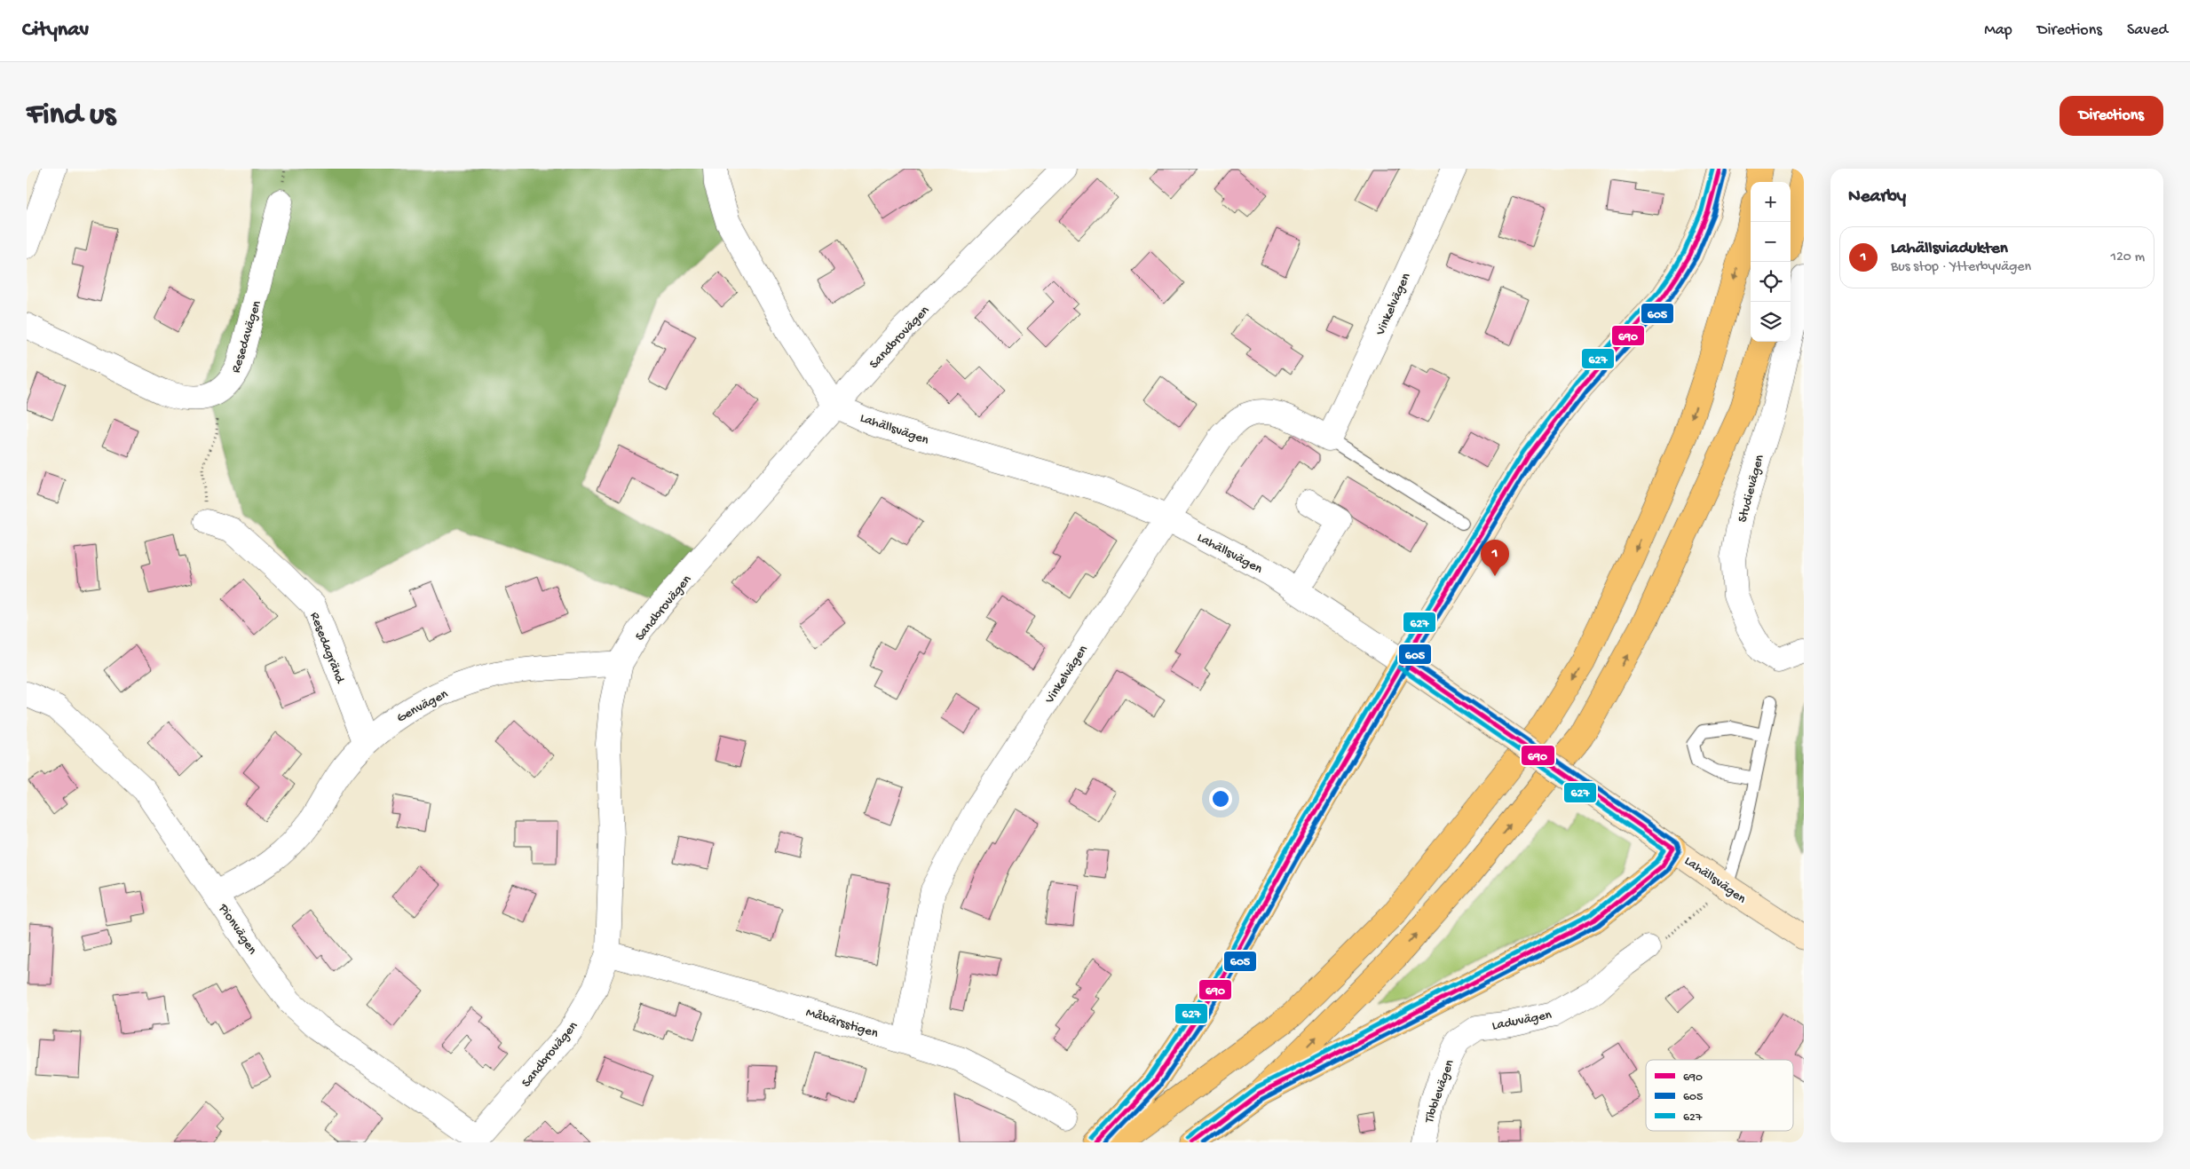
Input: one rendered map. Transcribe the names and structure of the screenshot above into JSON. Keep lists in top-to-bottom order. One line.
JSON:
{"streets":{"street":["Vinkelvägen","Resedavägen","Sandbrovägen","Lahällsvägen","Studievägen","Resedagränd","Genvägen","Pionvägen","Laduvägen","Måbärsstigen","Tibblevägen"]},"crossings":[["Vinkelvägen","Lahällsvägen"],["Vinkelvägen","Måbärsstigen"],["Sandbrovägen","Lahällsvägen"],["Sandbrovägen","Genvägen"],["Sandbrovägen","Pionvägen"],["Sandbrovägen","Måbärsstigen"],["Resedagränd","Genvägen"],["Genvägen","Pionvägen"],["Laduvägen","Tibblevägen"]],"lines":["transit line 690","transit line 627","transit line 605"],"legend":["690","605","627"],"page":{"header":"Citynav","nav":["Map","Directions","Saved"],"buttons":"Directions","title":"Find us","heading":"Nearby","map_buttons":["+","−"],"list":[{"mark":"1","name":"Lahällsviadukten","note":"Bus stop · Ytterbyvägen","value":"120 m"}],"pins":"1"}}
